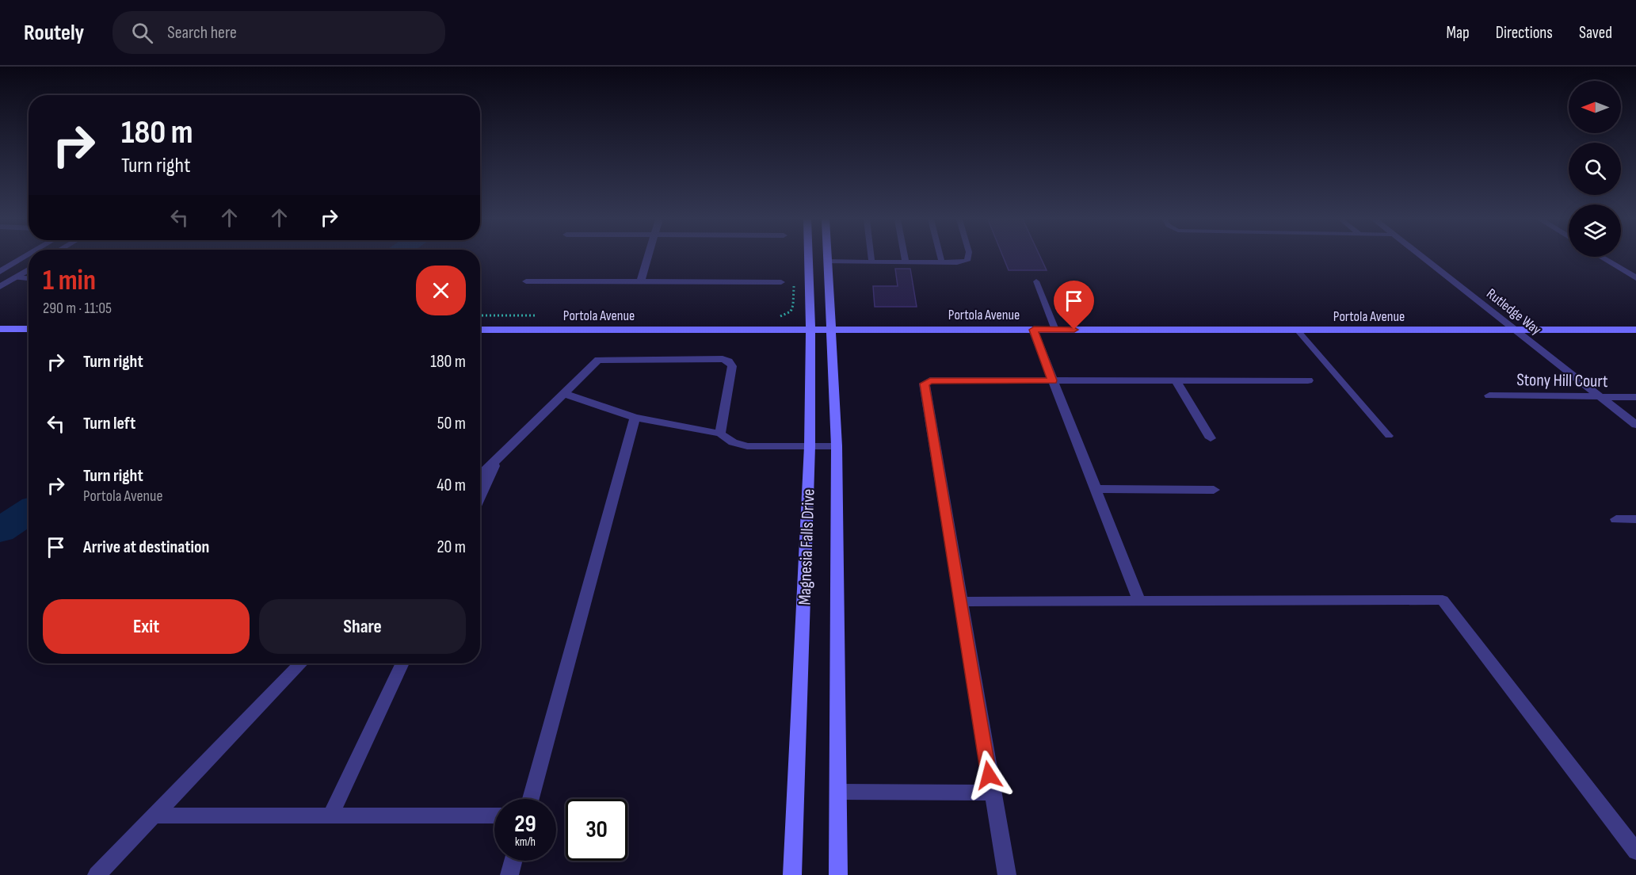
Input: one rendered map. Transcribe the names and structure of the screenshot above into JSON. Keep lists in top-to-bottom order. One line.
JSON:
{"streets":{"street":["Rutledge Way","Portola Avenue","Stony Hill Court","Magnesia Falls Drive"]},"crossings":[["Rutledge Way","Portola Avenue"],["Rutledge Way","Stony Hill Court"],["Portola Avenue","Magnesia Falls Drive"]],"north":"left","page":{"header":"Routely","search":"Search here","nav":["Map","Directions","Saved"],"turn":["180 m","Turn right"],"heading":["1 min","290 m · 11:05"],"list":[{"name":"Turn right","value":"180 m"},{"name":"Turn left","value":"50 m"},{"name":"Turn right","note":"Portola Avenue","value":"40 m"},{"name":"Arrive at destination","value":"20 m"}],"buttons":["Exit","Share"],"speed":"29 km/h","limit":"30"}}
